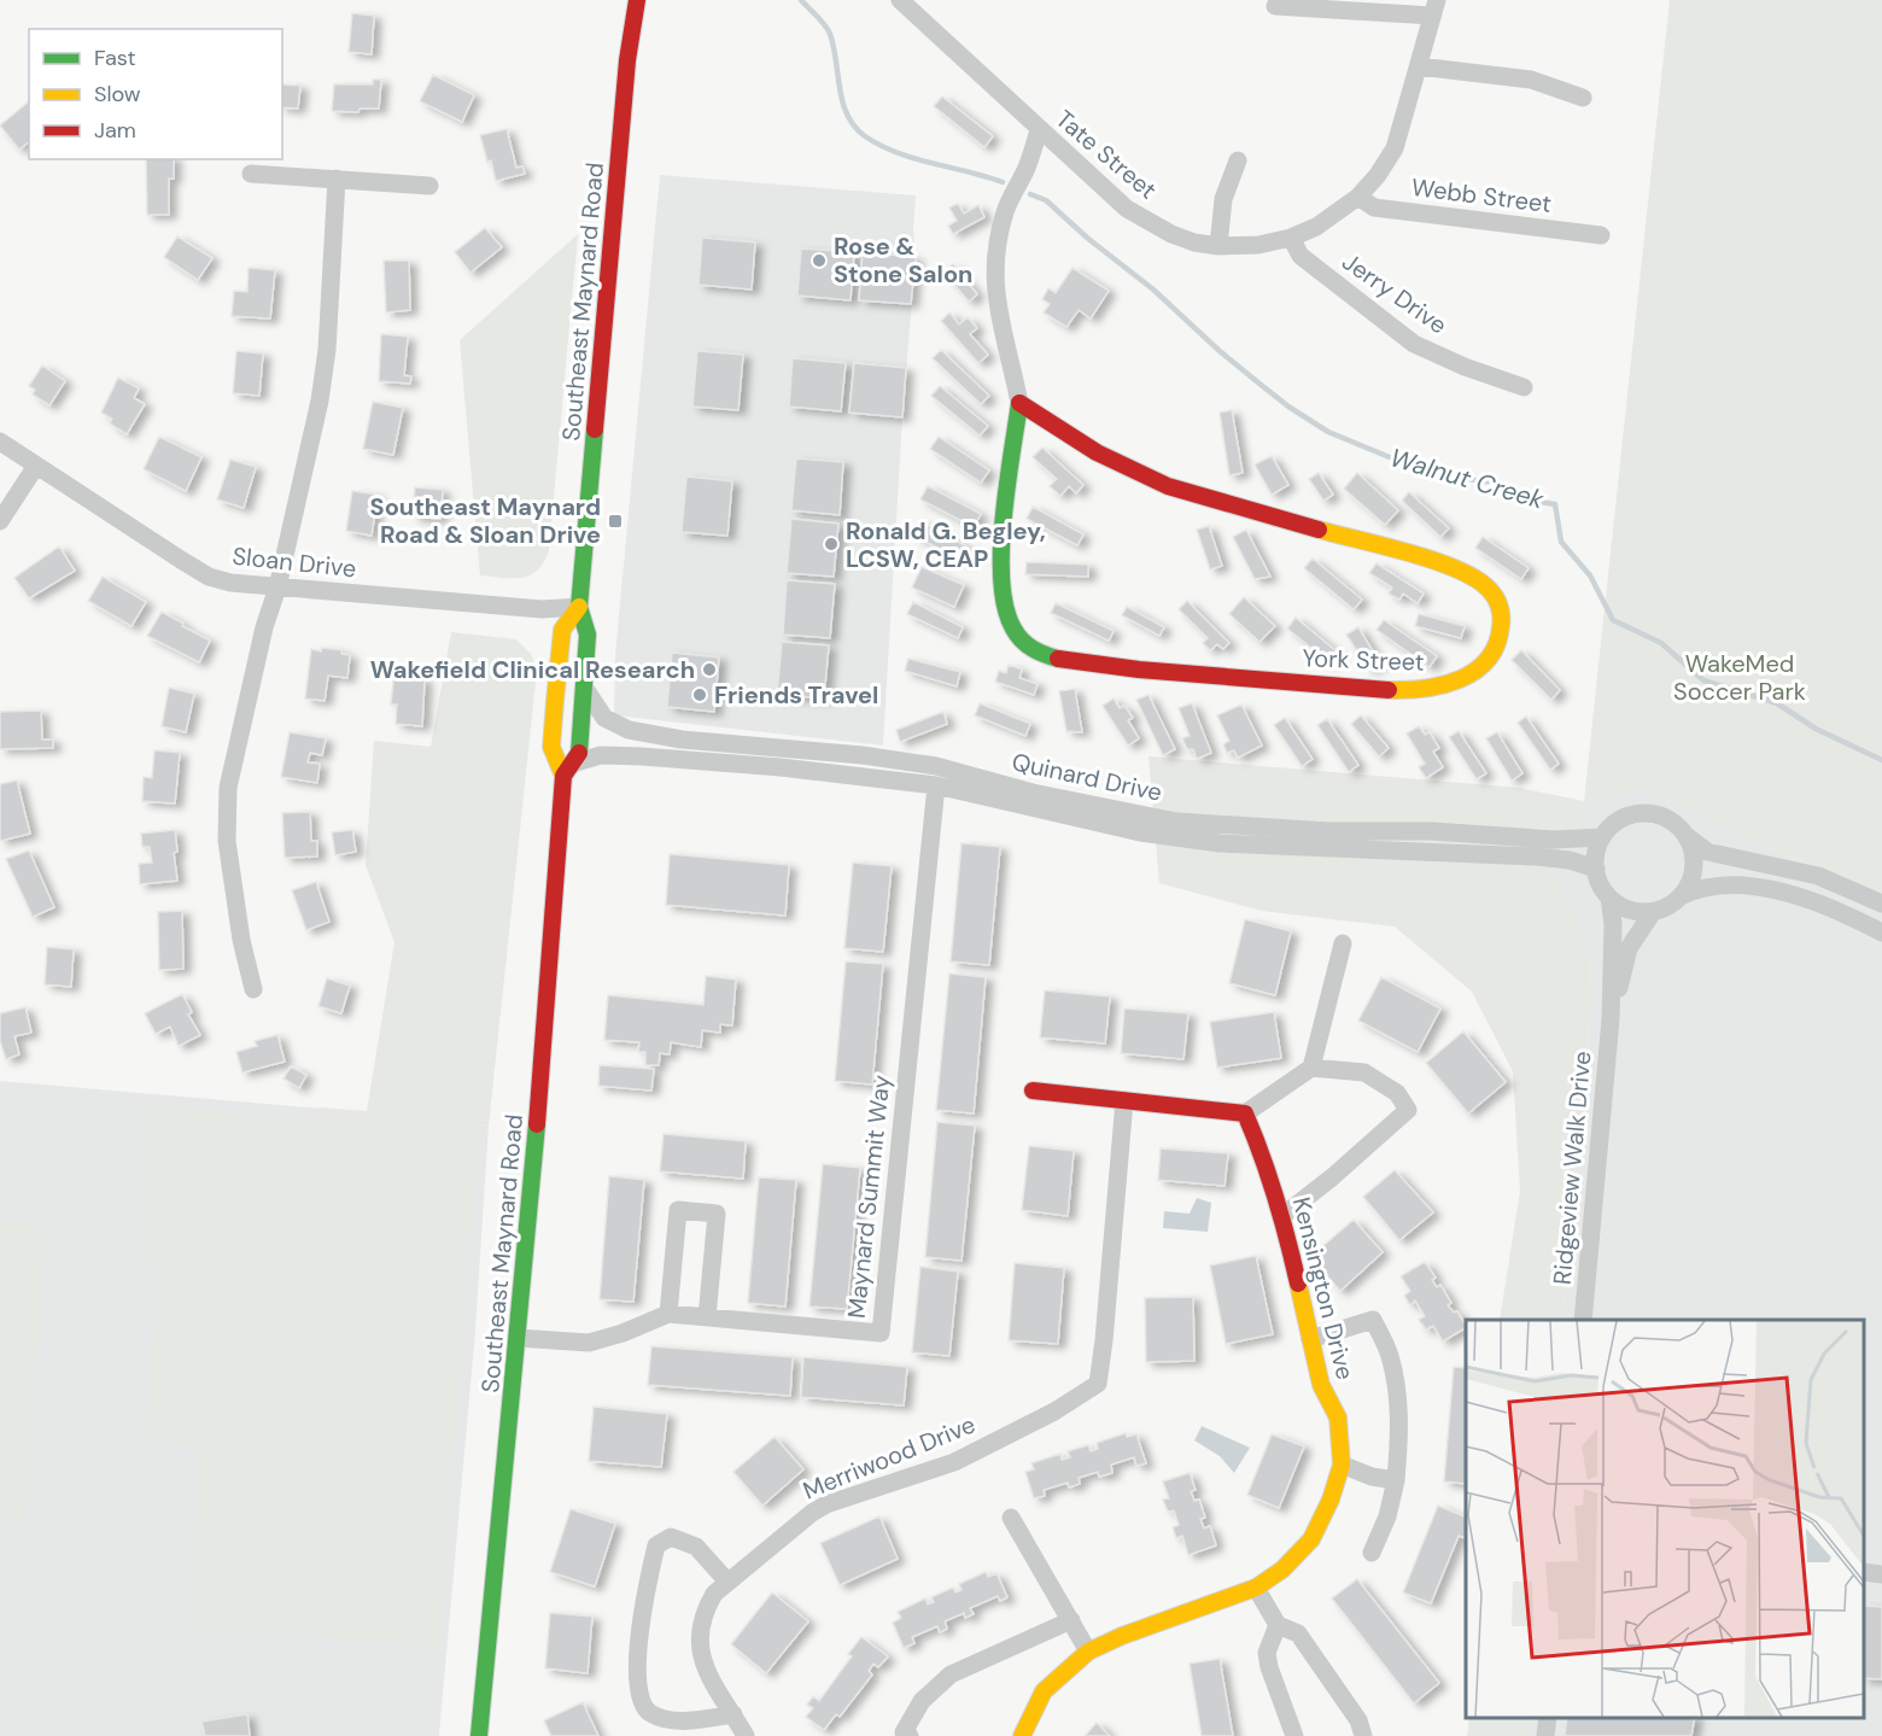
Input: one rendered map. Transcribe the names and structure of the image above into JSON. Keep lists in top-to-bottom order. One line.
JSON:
{"streets":{"street":["Tate Street","Webb Street","Jerry Drive","Southeast Maynard Road","Sloan Drive","York Street","Quinard Drive","Ridgeview Walk Drive","Maynard Summit Way","Kensington Drive","Merriwood Drive"]},"crossings":[["Tate Street","Webb Street"],["Tate Street","Jerry Drive"],["Tate Street","York Street"],["Southeast Maynard Road","Sloan Drive"],["Southeast Maynard Road","Quinard Drive"],["Southeast Maynard Road","Maynard Summit Way"],["Quinard Drive","Ridgeview Walk Drive"],["Quinard Drive","Maynard Summit Way"]],"water":["Walnut Creek"],"parks":["WakeMed Soccer Park"],"places":{"other":["Rose & Stone Salon","Ronald G. Begley, LCSW, CEAP","Wakefield Clinical Research","Friends Travel"],"transit":["Southeast Maynard Road & Sloan Drive"]},"legend":["Fast","Slow","Jam"]}
